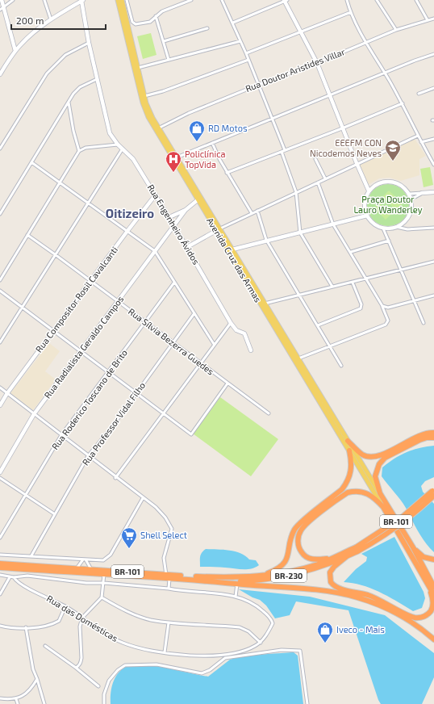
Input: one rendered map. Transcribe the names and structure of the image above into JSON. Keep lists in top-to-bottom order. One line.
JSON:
{"streets":{"highway":["BR-101","BR-230"],"main road":["Avenida Cruz das Armas"],"street":["Rua Doutor Aristides Villar","Rua Engenheiro Ávidos","Rua Compositor Rosil Cavalcanti","Rua Sílvia Bezerra Guedes","Rua Radialista Geraldo Campos","Rua Roderico Toscano de Brito","Rua Professor Vidal Filho","Rua das Domésticas"]},"crossings":[["Rua Doutor Aristides Villar","Avenida Cruz das Armas"],["Rua Engenheiro Ávidos","Rua Compositor Rosil Cavalcanti"],["Rua Engenheiro Ávidos","Rua Radialista Geraldo Campos"],["Avenida Cruz das Armas","BR-101"],["Rua Compositor Rosil Cavalcanti","Rua Sílvia Bezerra Guedes"],["Rua Sílvia Bezerra Guedes","Rua Radialista Geraldo Campos"],["Rua Sílvia Bezerra Guedes","Rua Roderico Toscano de Brito"],["Rua Sílvia Bezerra Guedes","Rua Professor Vidal Filho"],["BR-101","BR-230"]],"districts":["Oitizeiro"],"parks":["Praça Doutor Lauro Wanderley"],"places":{"shop":["RD Motos","Iveco - Mais"],"school or university":["EEEFM CON Nicodemos Neves"],"hospital":["Policlínica TopVida"],"supermarket":["Shell Select"]},"scale_bar":"200 m"}
